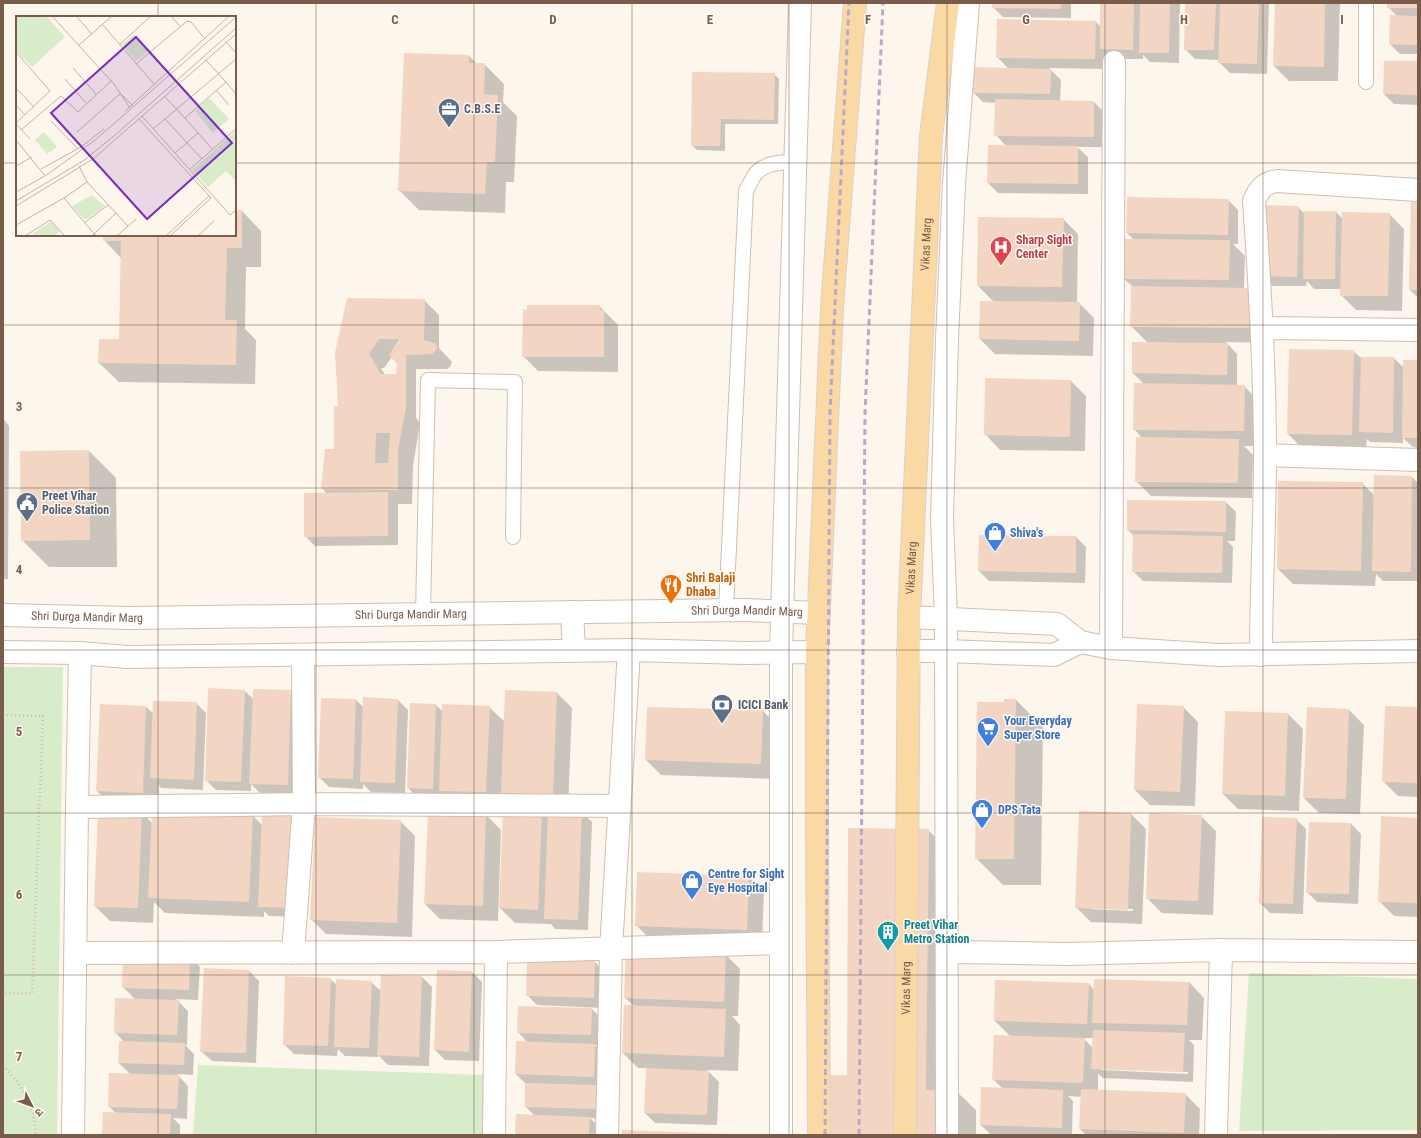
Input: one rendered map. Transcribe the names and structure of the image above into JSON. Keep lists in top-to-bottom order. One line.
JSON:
{"streets":{"main road":["Vikas Marg"],"street":["Shri Durga Mandir Marg"]},"places":{"office":["C.B.S.E"],"hospital":["Sharp Sight Center"],"public building":["Preet Vihar Police Station"],"shop":["Shiva's","DPS Tata","Centre for Sight Eye Hospital"],"restaurant":["Shri Balaji Dhaba"],"bank":["ICICI Bank"],"supermarket":["Your Everyday Super Store"],"building":["Preet Vihar Metro Station"]},"north":"bottom right","grid":{"columns":["C","D","E","F","G","H","I"],"rows":["3","4","5","6","7"]}}
